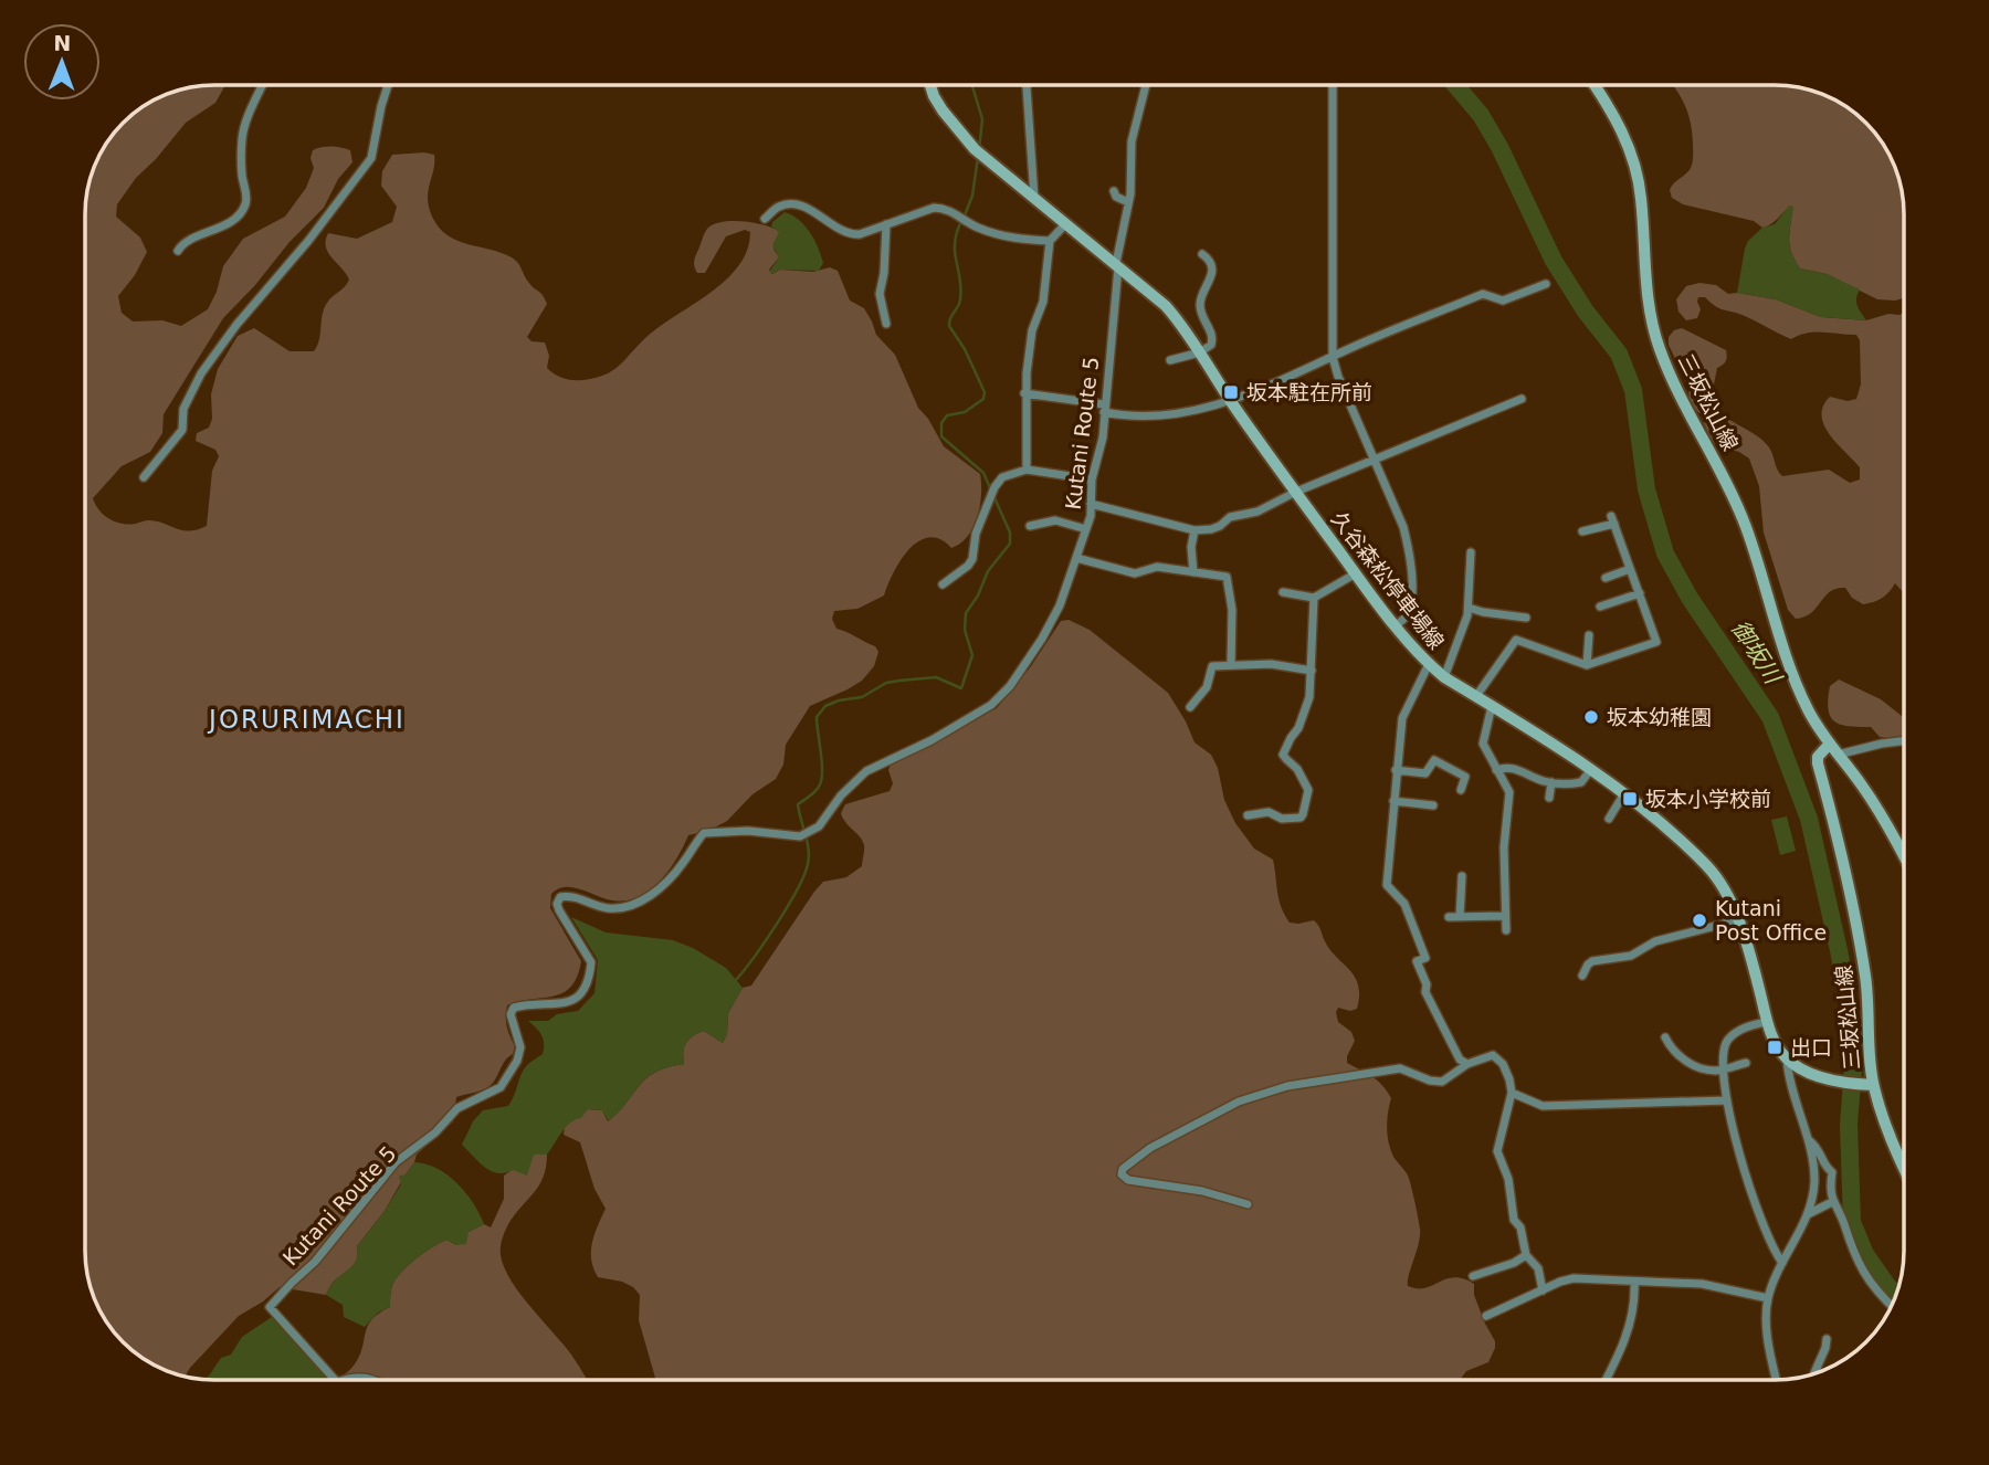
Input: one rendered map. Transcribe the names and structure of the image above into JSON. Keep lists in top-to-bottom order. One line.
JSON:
{"streets":{"main road":["三坂松山線","久谷森松停車場線"],"street":["Kutani Route 5"]},"crossings":[["Kutani Route 5","久谷森松停車場線"]],"districts":["JORURIMACHI"],"water":["御坂川"],"places":{"transit":["坂本駐在所前","坂本小学校前","出口"],"other":["坂本幼稚園","Kutani Post Office"]},"north":"top"}
